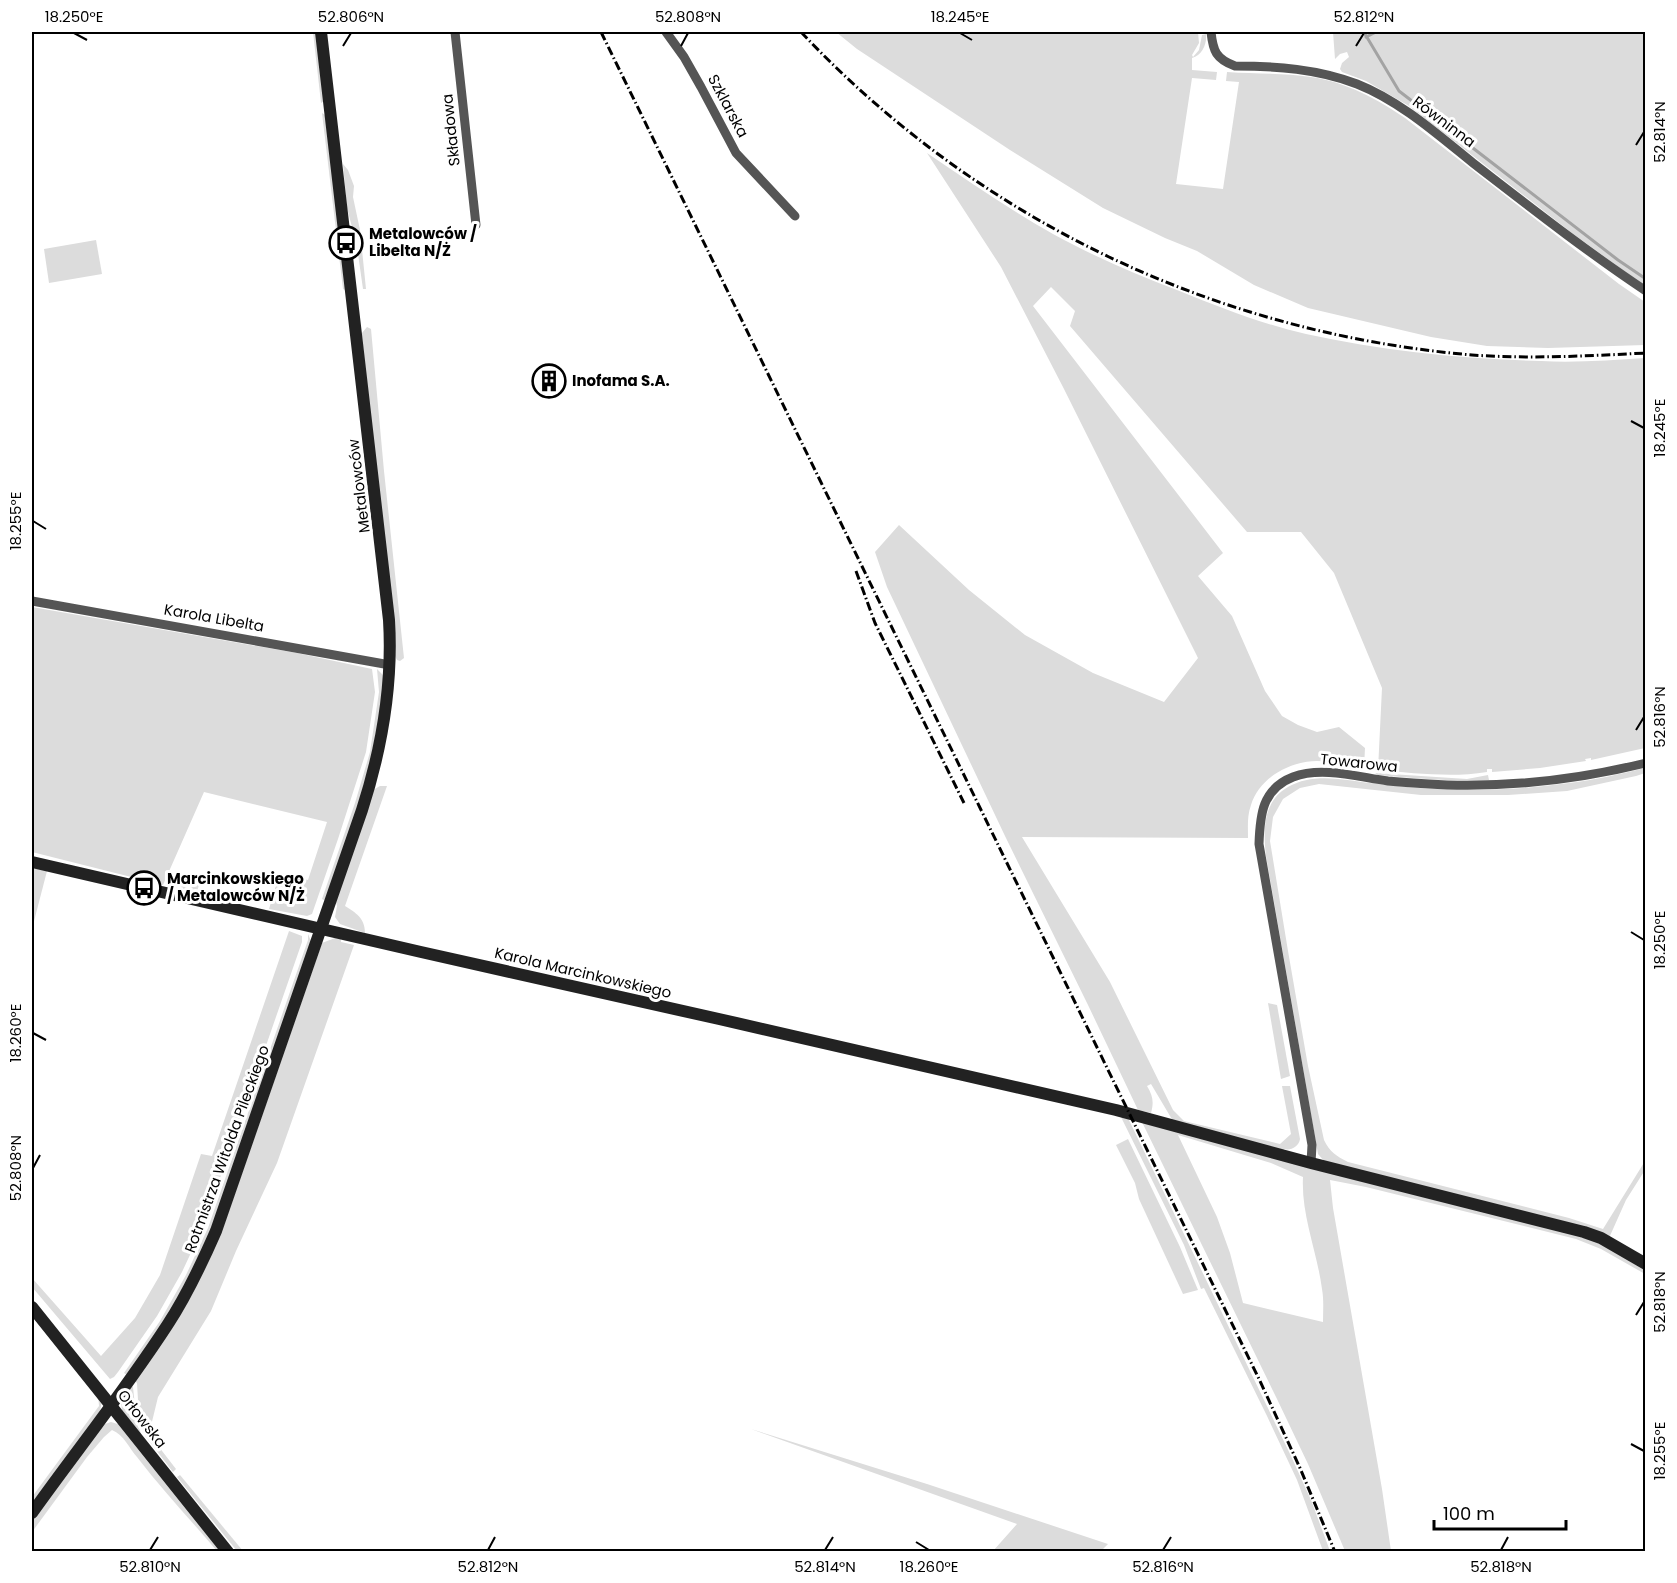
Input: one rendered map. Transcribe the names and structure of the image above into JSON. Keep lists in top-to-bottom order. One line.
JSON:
{"streets":{"street":["Szklarska","Równinna","Składowa","Metalowców","Karola Libelta","Towarowa","Karola Marcinkowskiego","Rotmistrza Witolda Pileckiego","Orłowska"]},"crossings":[["Metalowców","Karola Libelta"],["Metalowców","Karola Marcinkowskiego"],["Metalowców","Rotmistrza Witolda Pileckiego"],["Towarowa","Karola Marcinkowskiego"],["Karola Marcinkowskiego","Rotmistrza Witolda Pileckiego"],["Rotmistrza Witolda Pileckiego","Orłowska"]],"places":{"bus stop":["Metalowców / Libelta N/Ż","Marcinkowskiego / Metalowców N/Ż"],"building":["Inofama S.A."]},"scale_bar":"100 m","coordinates":["18.250°E","52.806°N","52.808°N","18.245°E","52.812°N","52.814°N","18.255°E","52.816°N","18.260°E","52.818°N","52.810°N"]}
